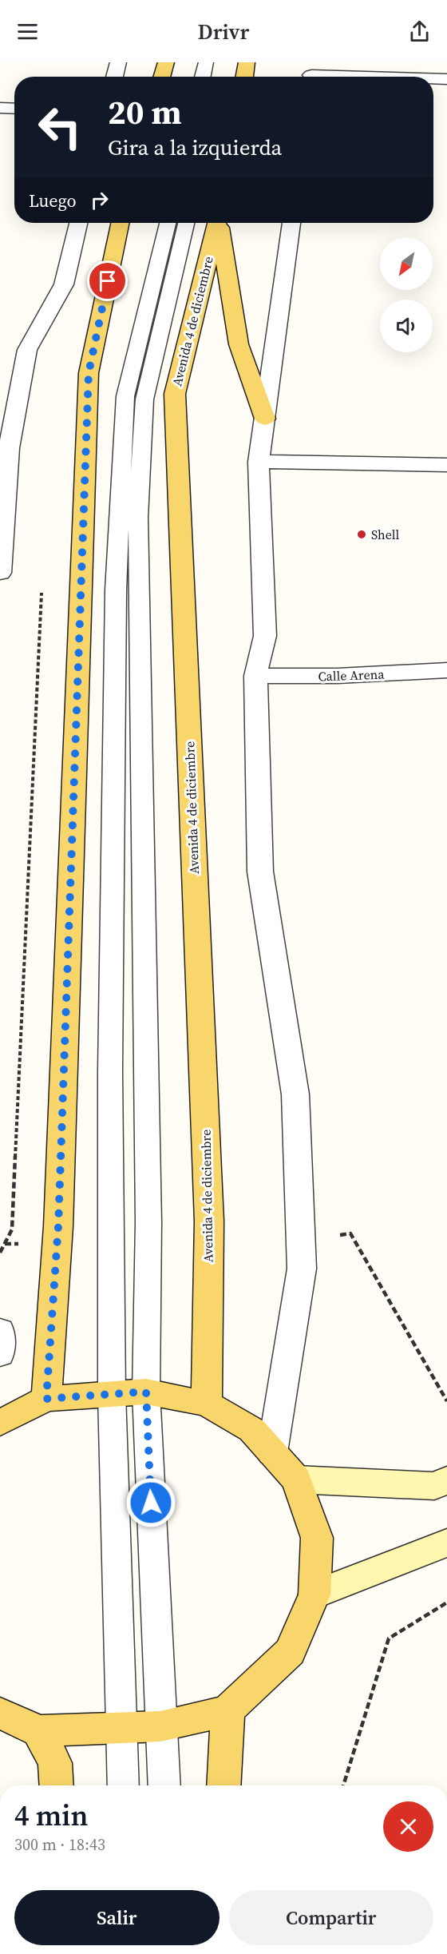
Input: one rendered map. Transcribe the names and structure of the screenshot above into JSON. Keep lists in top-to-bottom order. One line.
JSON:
{"streets":{"main road":["Avenida 4 de diciembre"],"street":["Calle Arena"]},"places":["Shell"],"north":"bottom left","page":{"header":"Drivr","turn":["20 m","Gira a la izquierda"],"then":"Luego","heading":["4 min","300 m · 18:43"],"buttons":["Salir","Compartir"]}}
